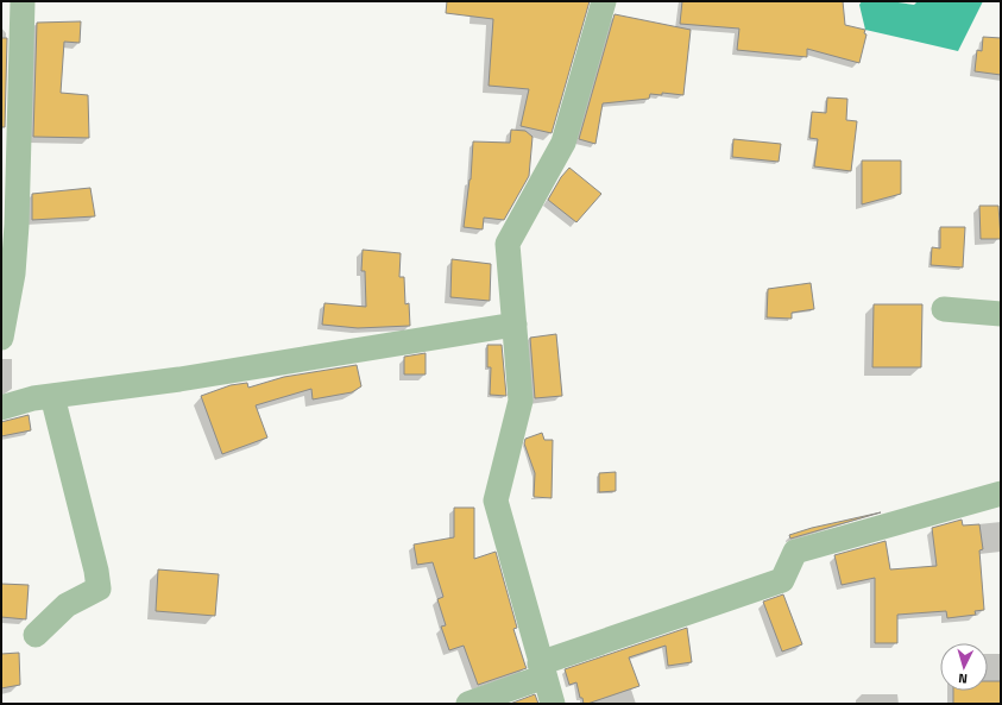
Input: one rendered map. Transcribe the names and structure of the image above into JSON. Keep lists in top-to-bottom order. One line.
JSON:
{"north":"bottom"}
